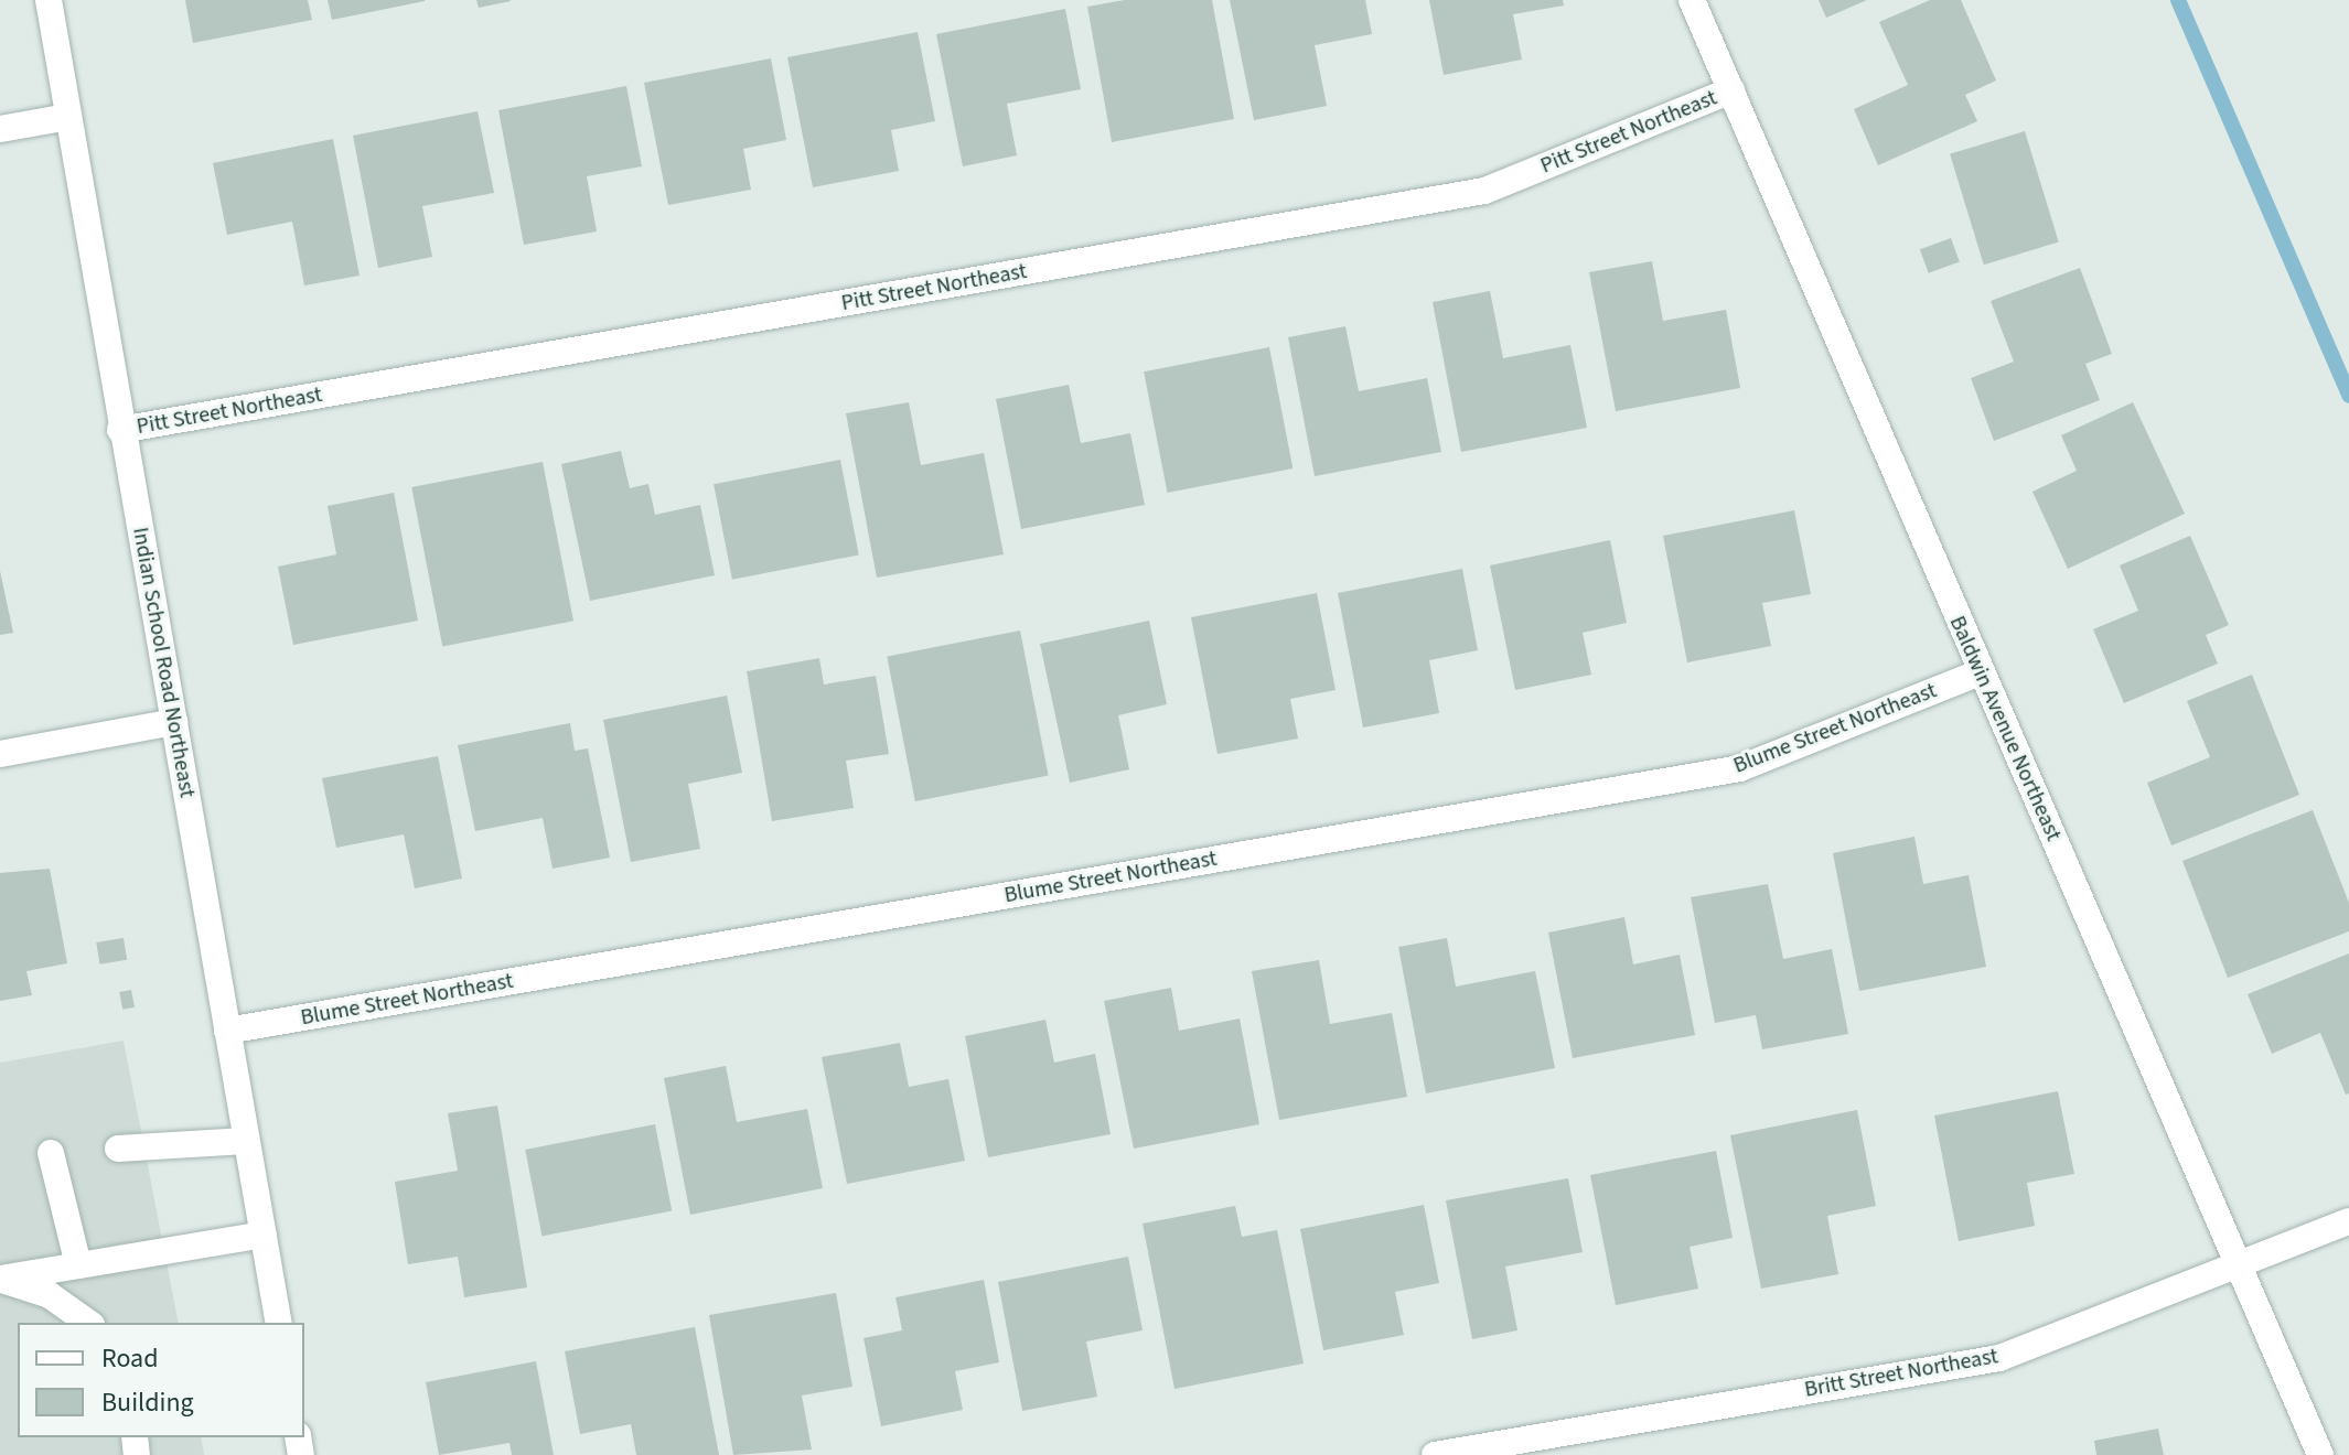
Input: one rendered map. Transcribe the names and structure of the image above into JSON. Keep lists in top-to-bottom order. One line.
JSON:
{"streets":{"street":["Pitt Street Northeast","Indian School Road Northeast","Blume Street Northeast","Baldwin Avenue Northeast","Britt Street Northeast"]},"crossings":[["Pitt Street Northeast","Indian School Road Northeast"],["Pitt Street Northeast","Baldwin Avenue Northeast"],["Indian School Road Northeast","Blume Street Northeast"],["Blume Street Northeast","Baldwin Avenue Northeast"],["Baldwin Avenue Northeast","Britt Street Northeast"]],"legend":["Road","Building"]}
